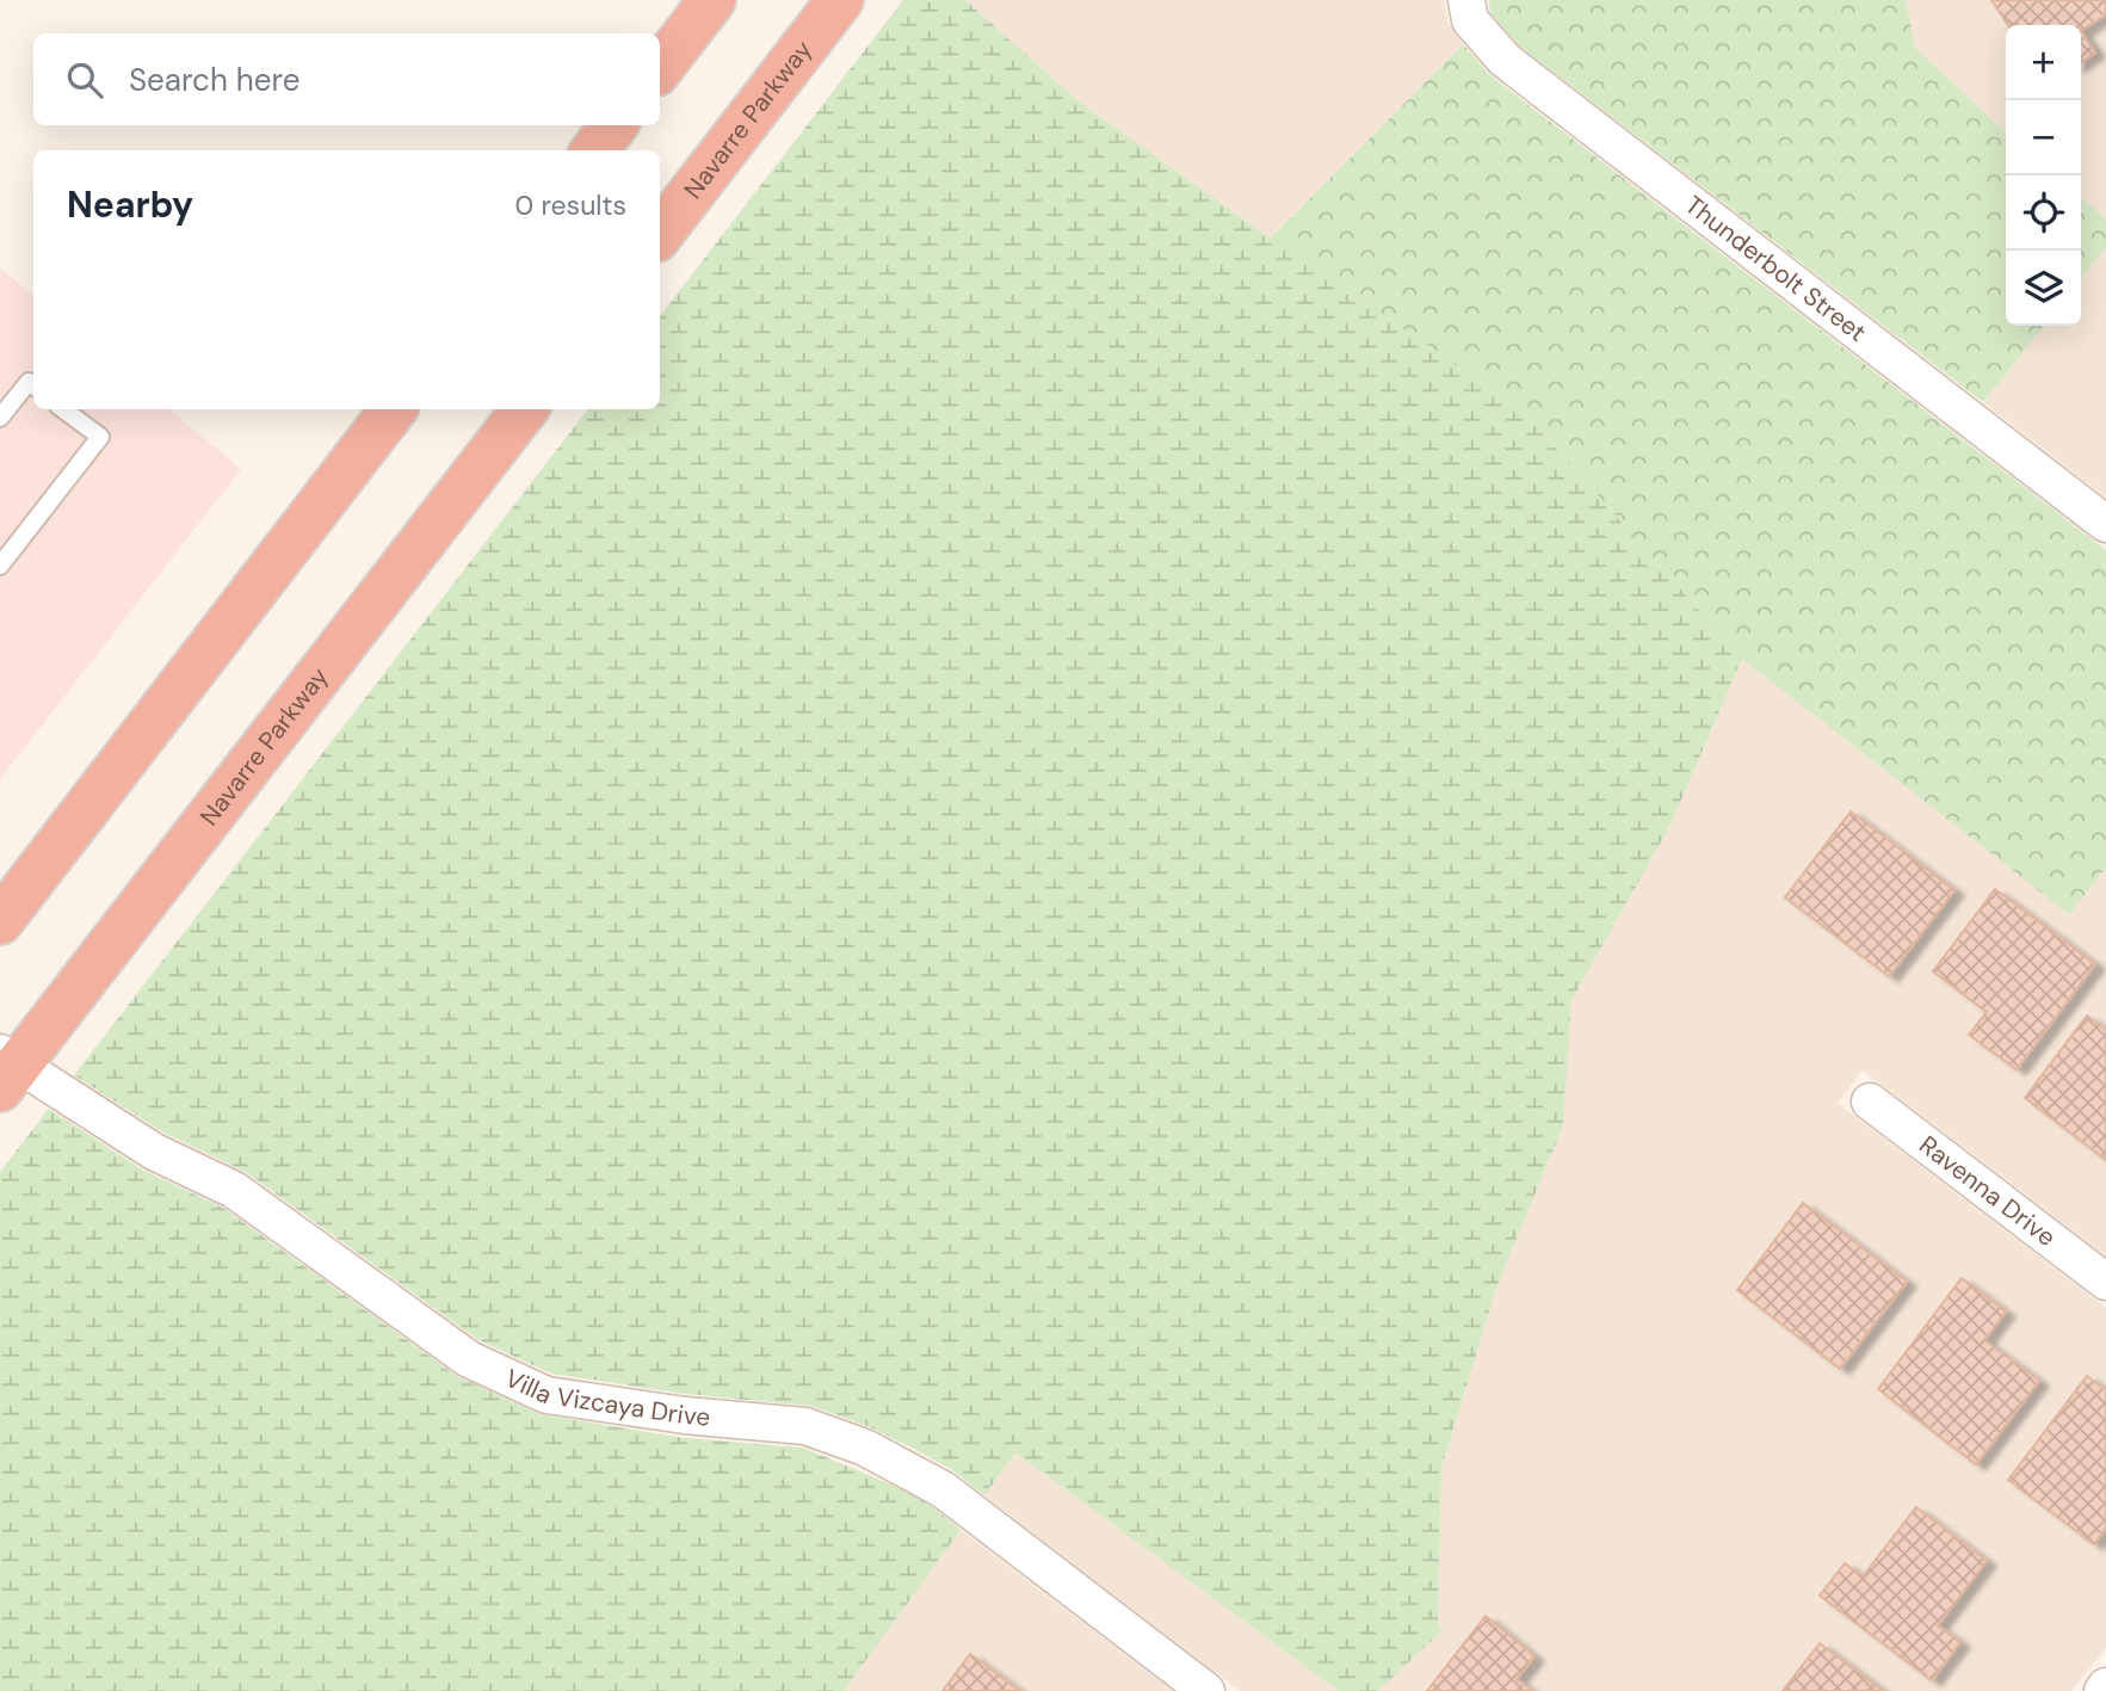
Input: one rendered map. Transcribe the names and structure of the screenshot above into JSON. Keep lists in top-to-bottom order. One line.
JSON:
{"streets":{"highway":["Navarre Parkway"],"street":["Thunderbolt Street","Ravenna Drive","Villa Vizcaya Drive"]},"crossings":[["Navarre Parkway","Villa Vizcaya Drive"]],"page":{"map_buttons":["+","−"],"search":"Search here","heading":["Nearby","0 results"]}}
